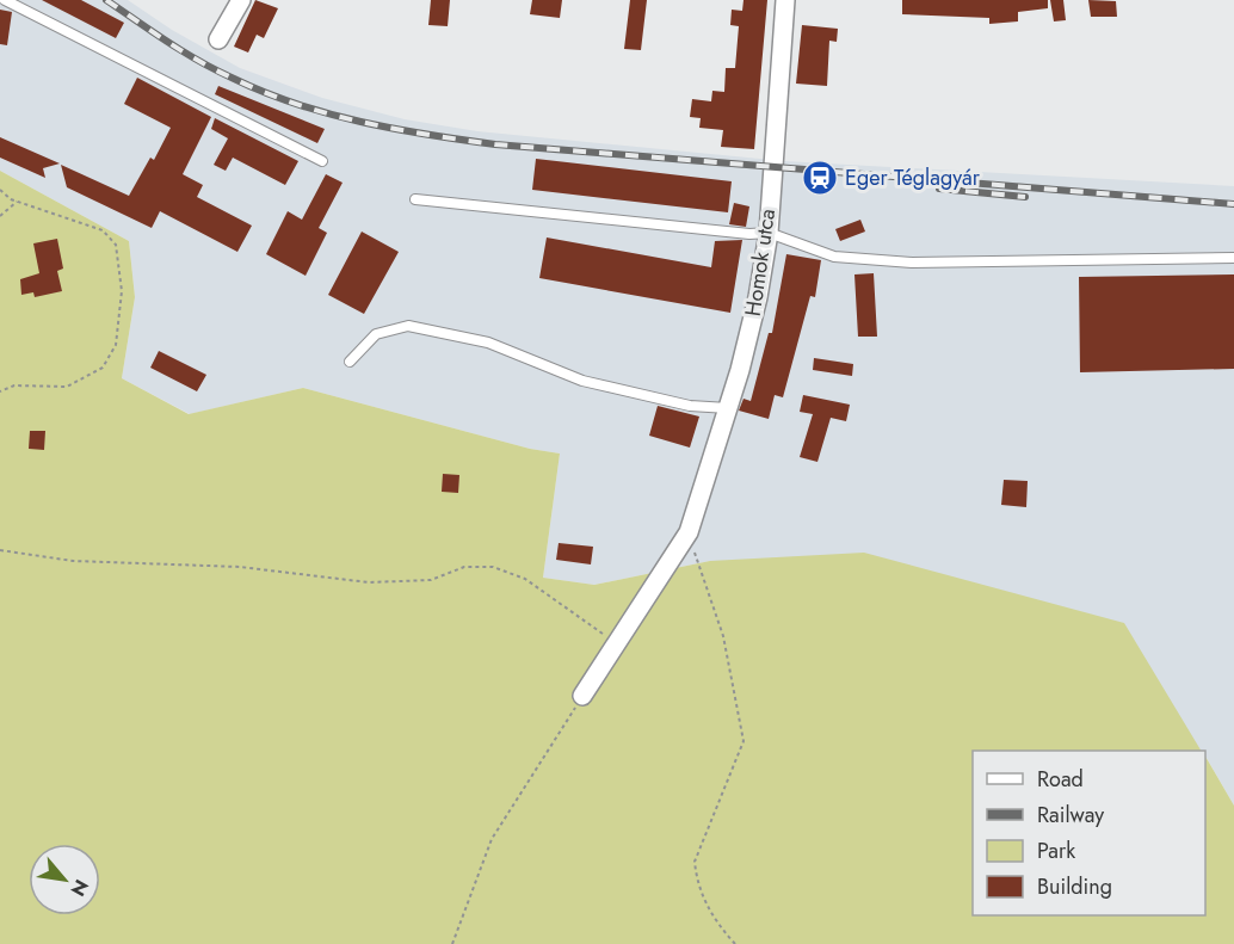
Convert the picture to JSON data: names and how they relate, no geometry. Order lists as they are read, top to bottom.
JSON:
{
  "streets": {
    "street": ["Homok utca"]
  },
  "places": {
    "station": ["Eger Téglagyár"]
  },
  "legend": [
    "Road",
    "Railway",
    "Park",
    "Building"
  ],
  "north": "bottom right"
}
